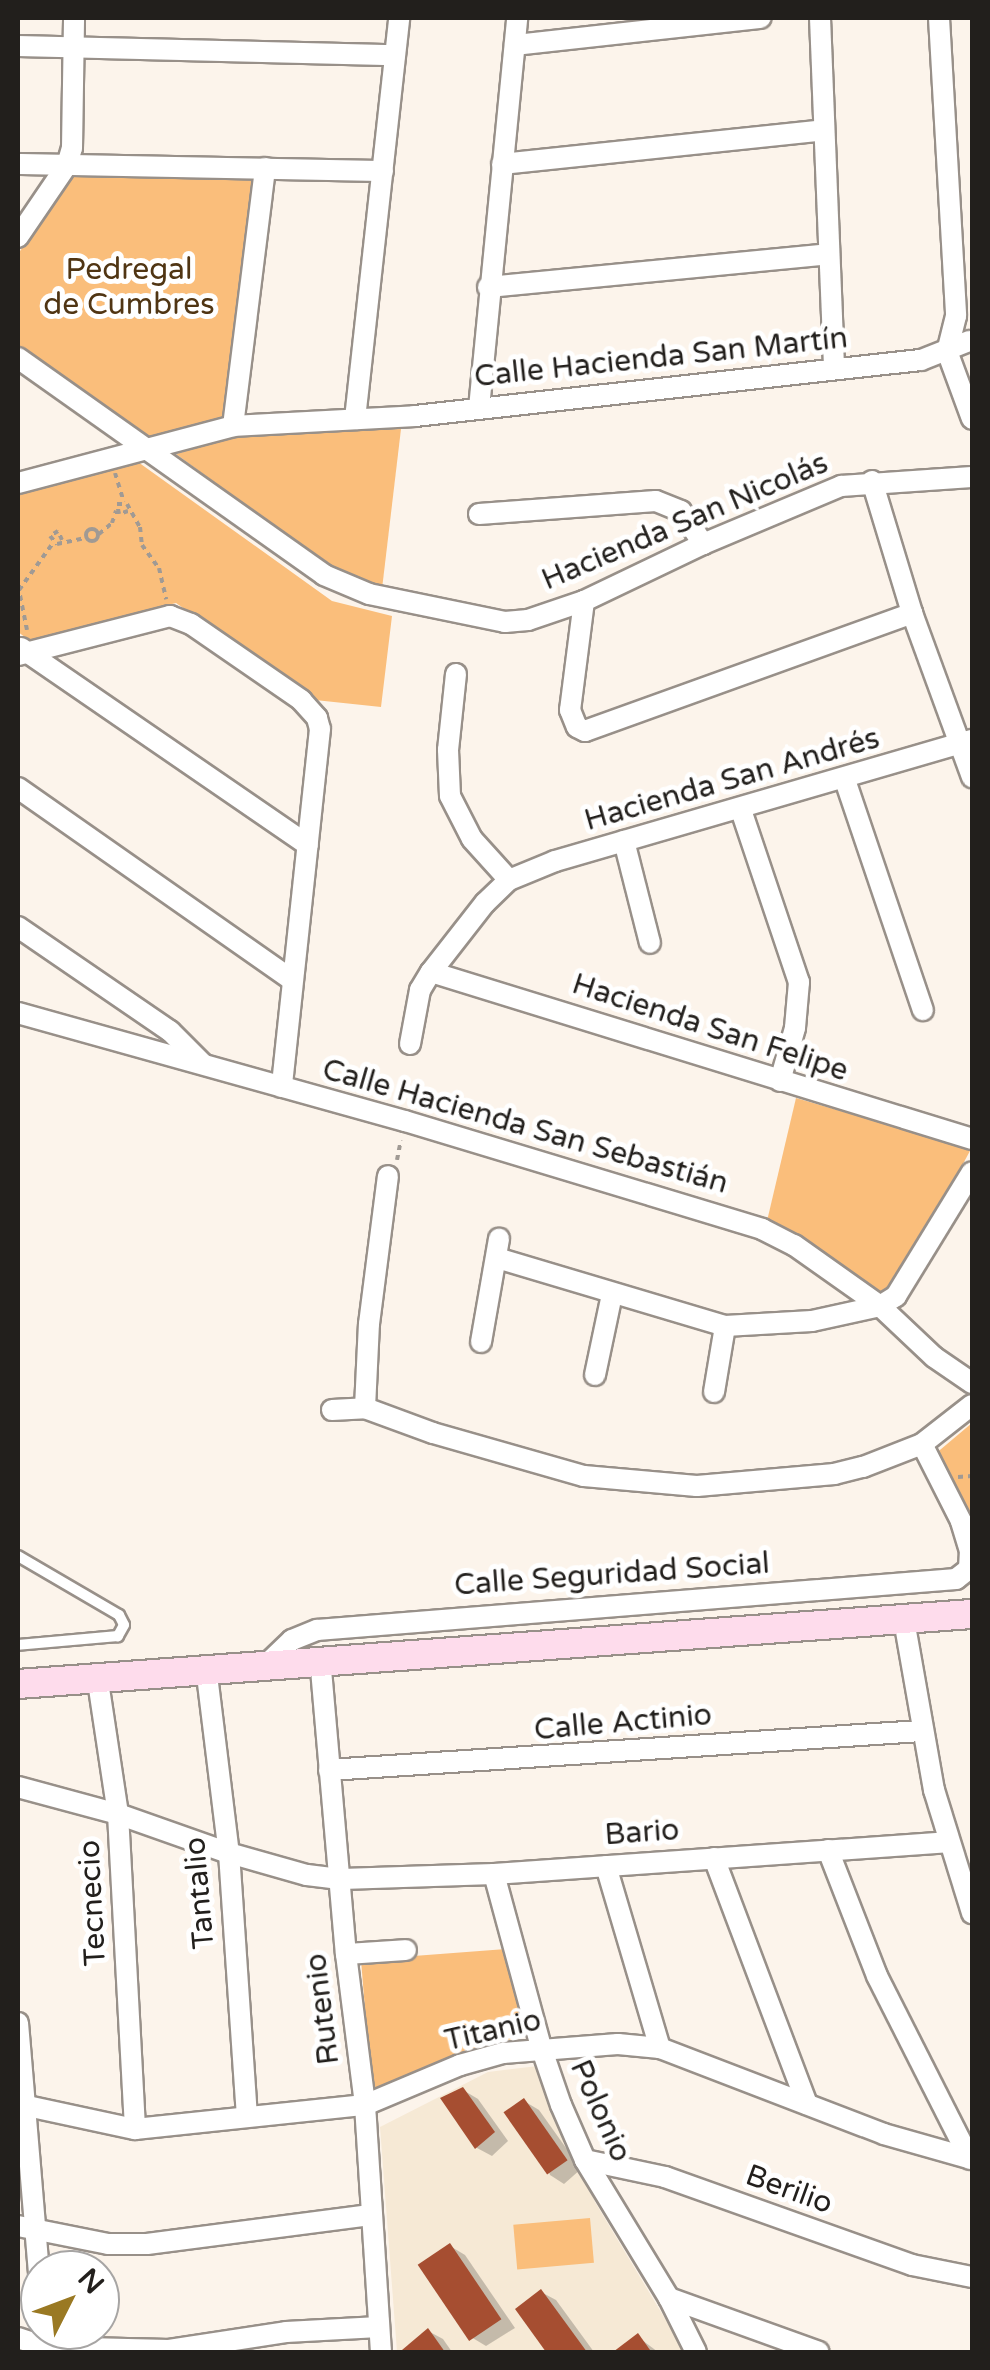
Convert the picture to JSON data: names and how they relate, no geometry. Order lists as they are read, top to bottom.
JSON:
{
  "streets": {
    "street": [
      "Calle Hacienda San Martín",
      "Hacienda San Nicolás",
      "Hacienda San Andrés",
      "Hacienda San Felipe",
      "Calle Hacienda San Sebastián",
      "Calle Seguridad Social",
      "Calle Actinio",
      "Bario",
      "Tantalio",
      "Tecnecio",
      "Rutenio",
      "Titanio",
      "Polonio",
      "Berilio"
    ]
  },
  "crossings": [
    ["Calle Hacienda San Martín", "Hacienda San Nicolás"],
    ["Calle Actinio", "Rutenio"],
    ["Bario", "Tantalio"],
    ["Bario", "Tecnecio"],
    ["Bario", "Rutenio"],
    ["Bario", "Polonio"],
    ["Tantalio", "Titanio"],
    ["Tecnecio", "Titanio"],
    ["Rutenio", "Titanio"],
    ["Titanio", "Polonio"],
    ["Polonio", "Berilio"]
  ],
  "parks": ["Pedregal de Cumbres"],
  "north": "top right"
}
